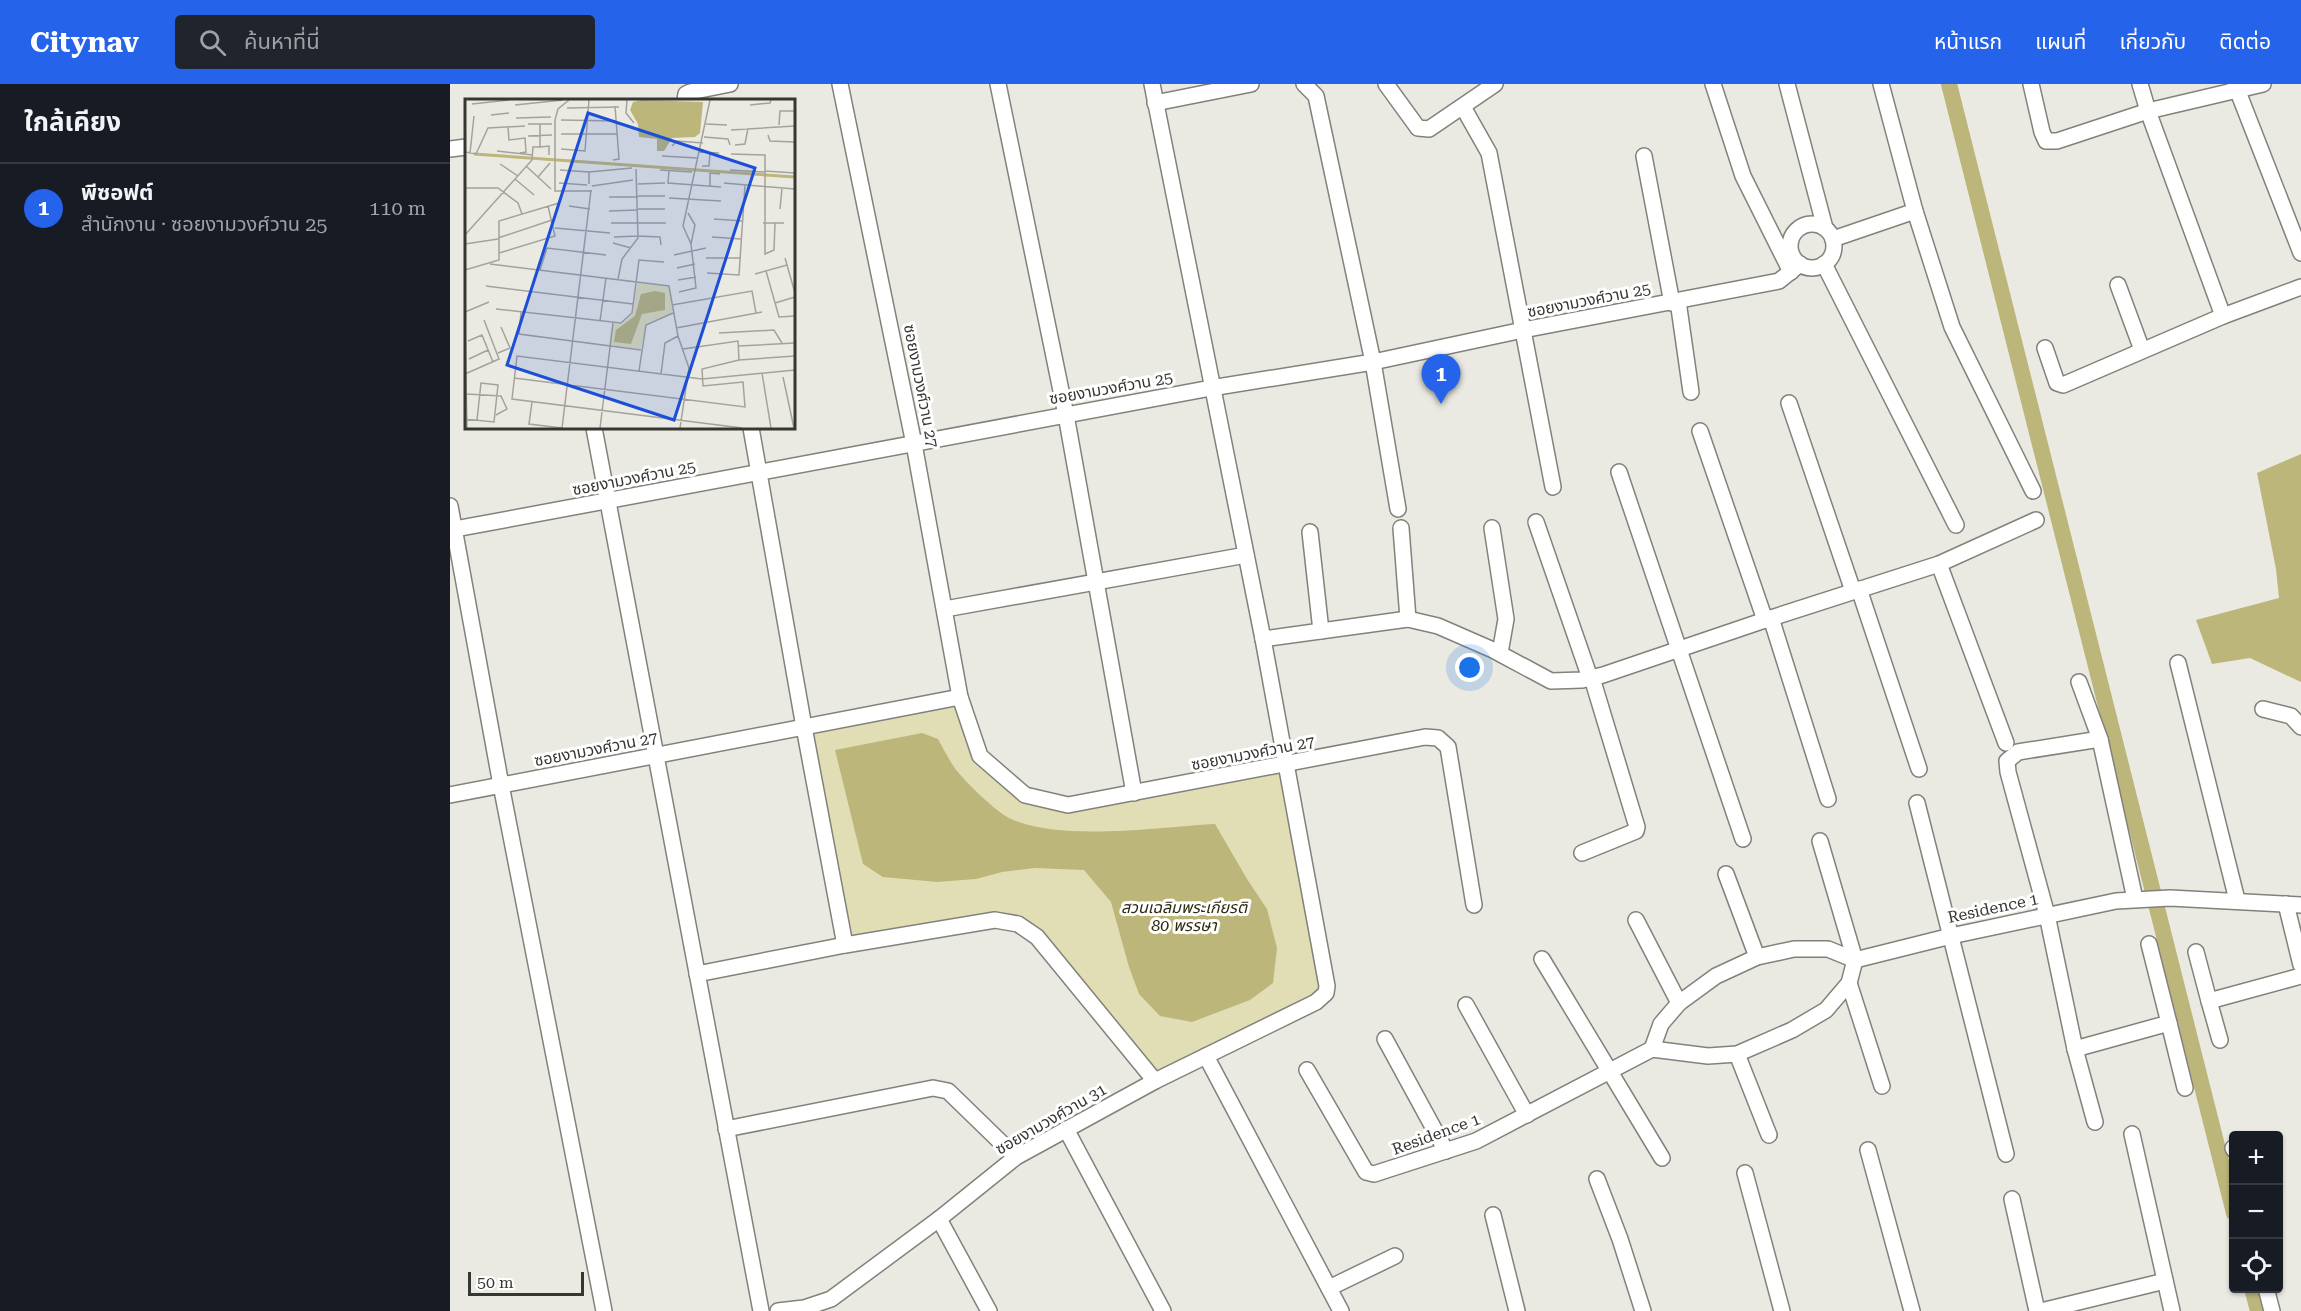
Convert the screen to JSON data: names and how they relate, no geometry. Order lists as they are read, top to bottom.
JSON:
{
  "streets": {
    "street": [
      "ซอยงามวงศ์วาน 25",
      "ซอยงามวงศ์วาน 27",
      "Residence 1",
      "ซอยงามวงศ์วาน 31"
    ]
  },
  "crossings": [
    ["ซอยงามวงศ์วาน 25", "ซอยงามวงศ์วาน 27"],
    ["ซอยงามวงศ์วาน 27", "ซอยงามวงศ์วาน 31"]
  ],
  "parks": ["สวนเฉลิมพระเกียรติ 80 พรรษา"],
  "scale_bar": "50 m",
  "page": {
    "header": "Citynav",
    "search": "ค้นหาที่นี่",
    "nav": [
      "หน้าแรก",
      "แผนที่",
      "เกี่ยวกับ",
      "ติดต่อ"
    ],
    "heading": "ใกล้เคียง",
    "list": [
      {
        "mark": "1",
        "name": "พีซอฟต์",
        "note": "สำนักงาน · ซอยงามวงศ์วาน 25",
        "value": "110 m"
      }
    ],
    "pins": "1",
    "map_buttons": ["+", "−"],
    "scale": "50 m"
  }
}
